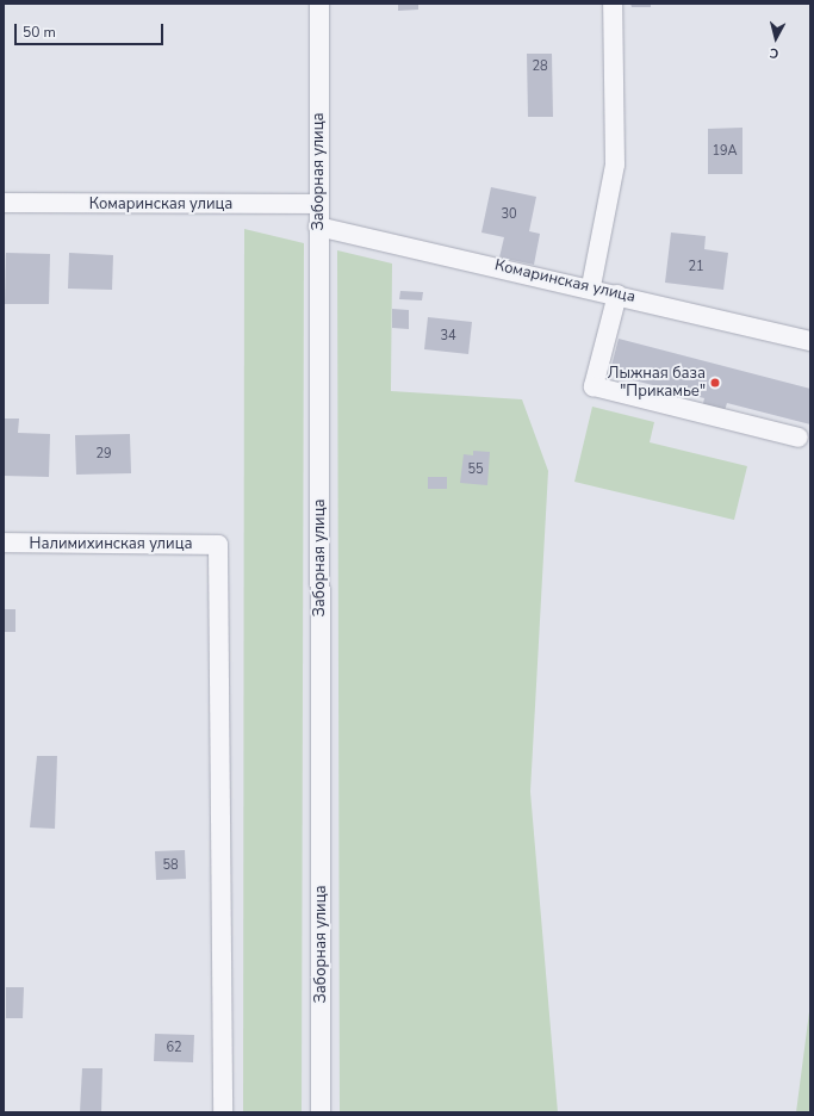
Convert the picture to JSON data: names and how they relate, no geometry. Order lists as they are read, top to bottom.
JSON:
{
  "streets": {
    "street": ["Заборная улица", "Комаринская улица", "Налимихинская улица"]
  },
  "crossings": [
    ["Заборная улица", "Комаринская улица"]
  ],
  "places": ["Лыжная база \"Прикамье\""],
  "house_numbers": [
    "28",
    "19А",
    "30",
    "21",
    "34",
    "29",
    "55",
    "58",
    "62"
  ],
  "scale_bar": "50 m",
  "north": "bottom"
}
